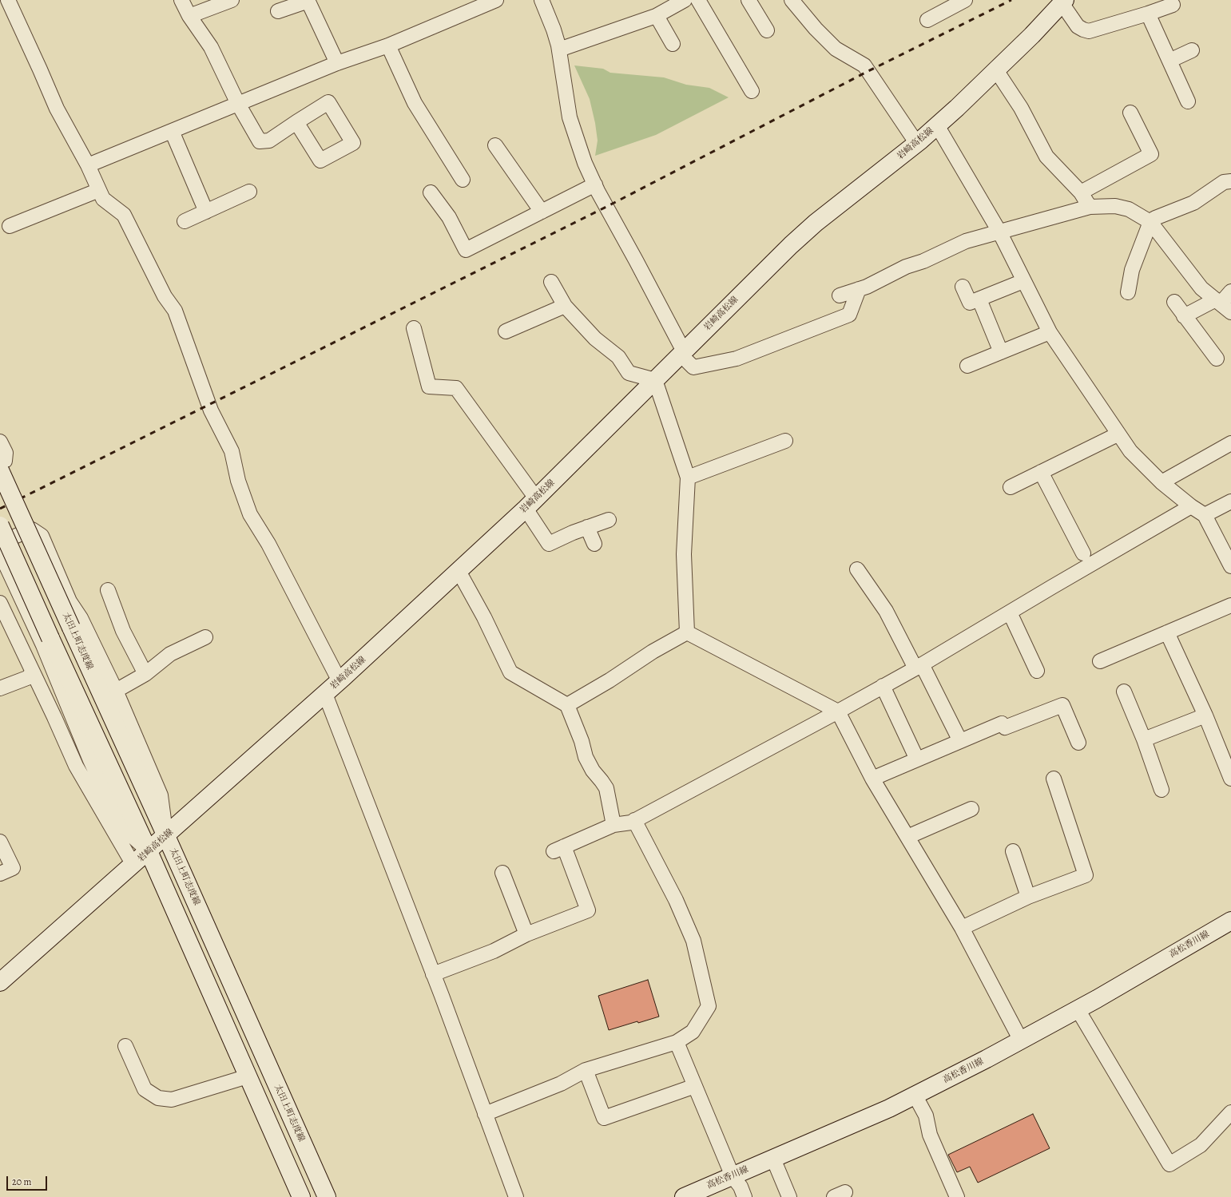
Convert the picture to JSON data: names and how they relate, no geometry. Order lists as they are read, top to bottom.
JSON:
{
  "streets": {
    "main road": ["岩崎高松線", "太田上町志度線", "高松香川線"]
  },
  "crossings": [
    ["岩崎高松線", "太田上町志度線"]
  ],
  "scale_bar": "20 m"
}
